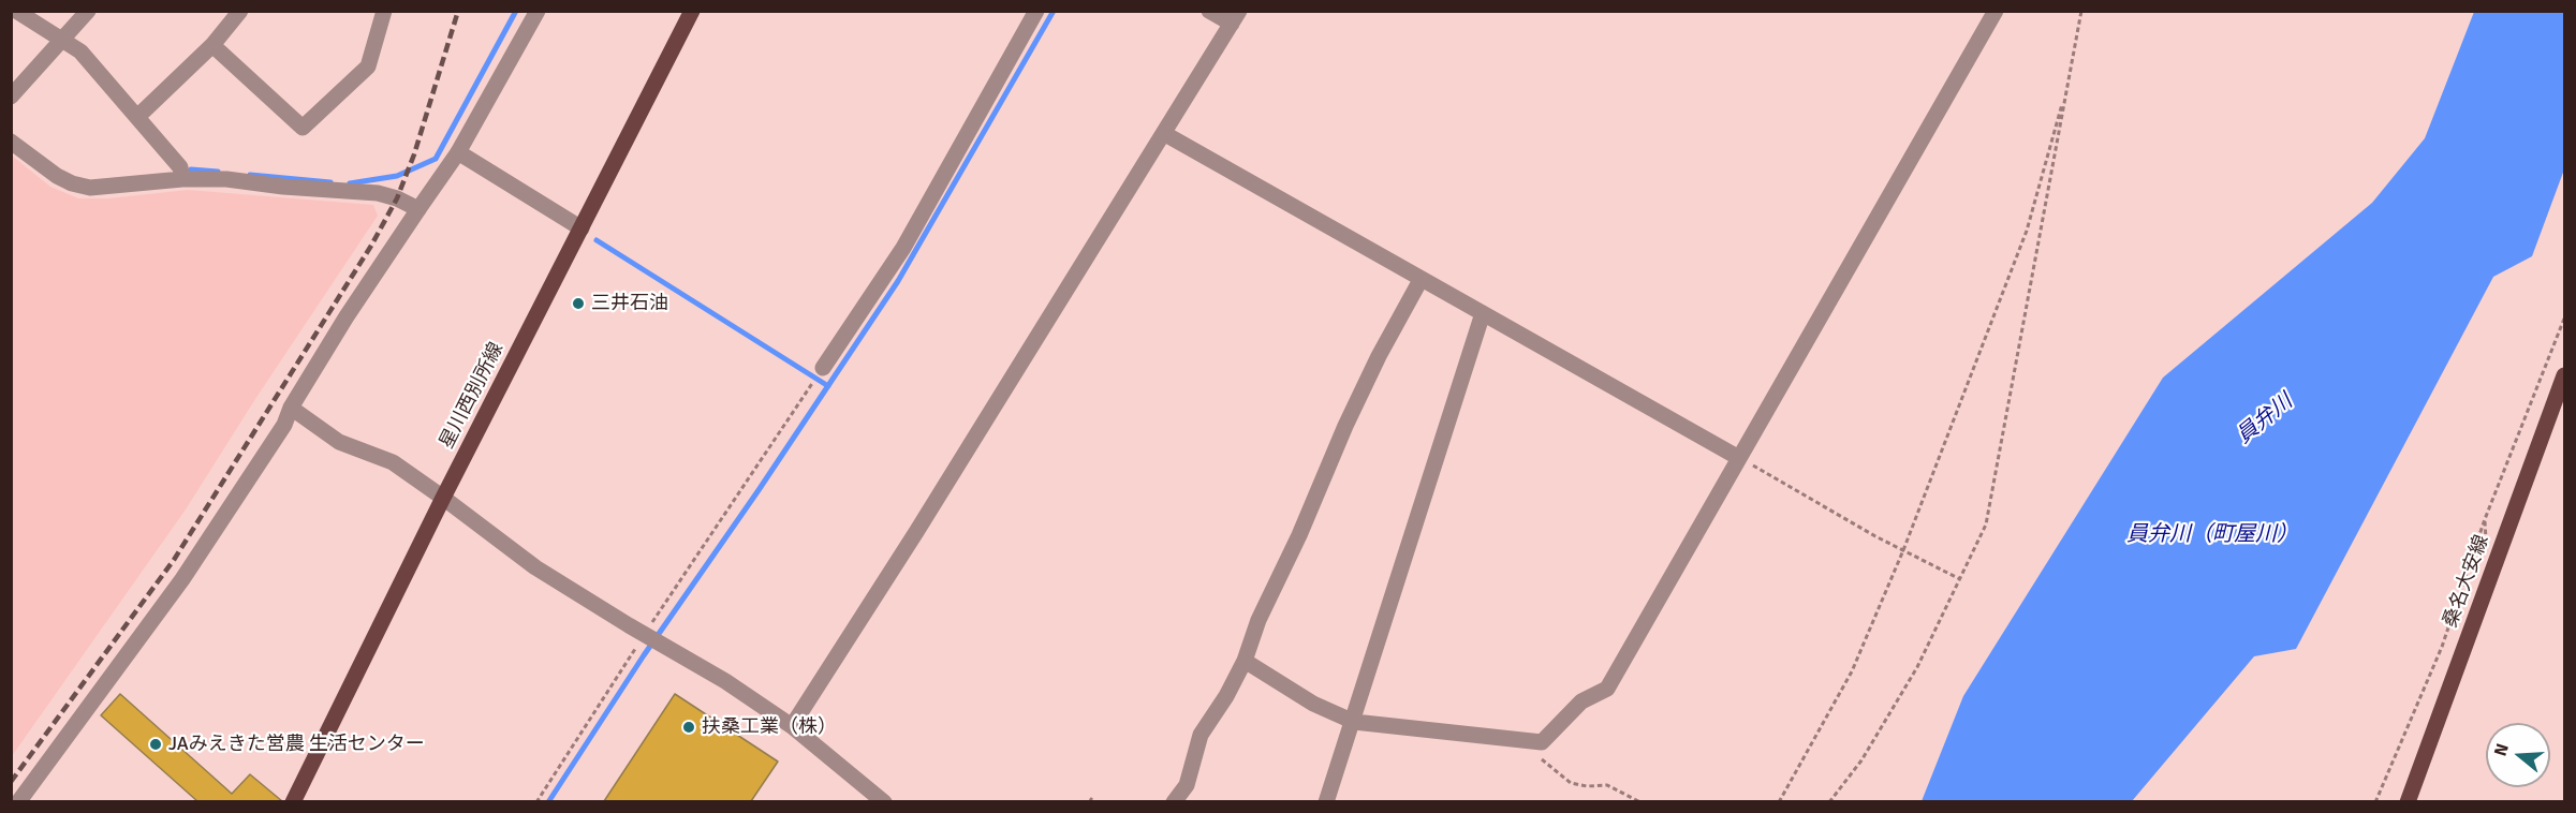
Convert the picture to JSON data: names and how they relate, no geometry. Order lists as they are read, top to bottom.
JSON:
{
  "streets": {
    "main road": ["星川西別所線", "桑名大安線"]
  },
  "water": ["員弁川", "員弁川（町屋川）"],
  "places": ["三井石油", "扶桑工業（株）", "JAみえきた営農 生活センター"],
  "north": "left"
}
